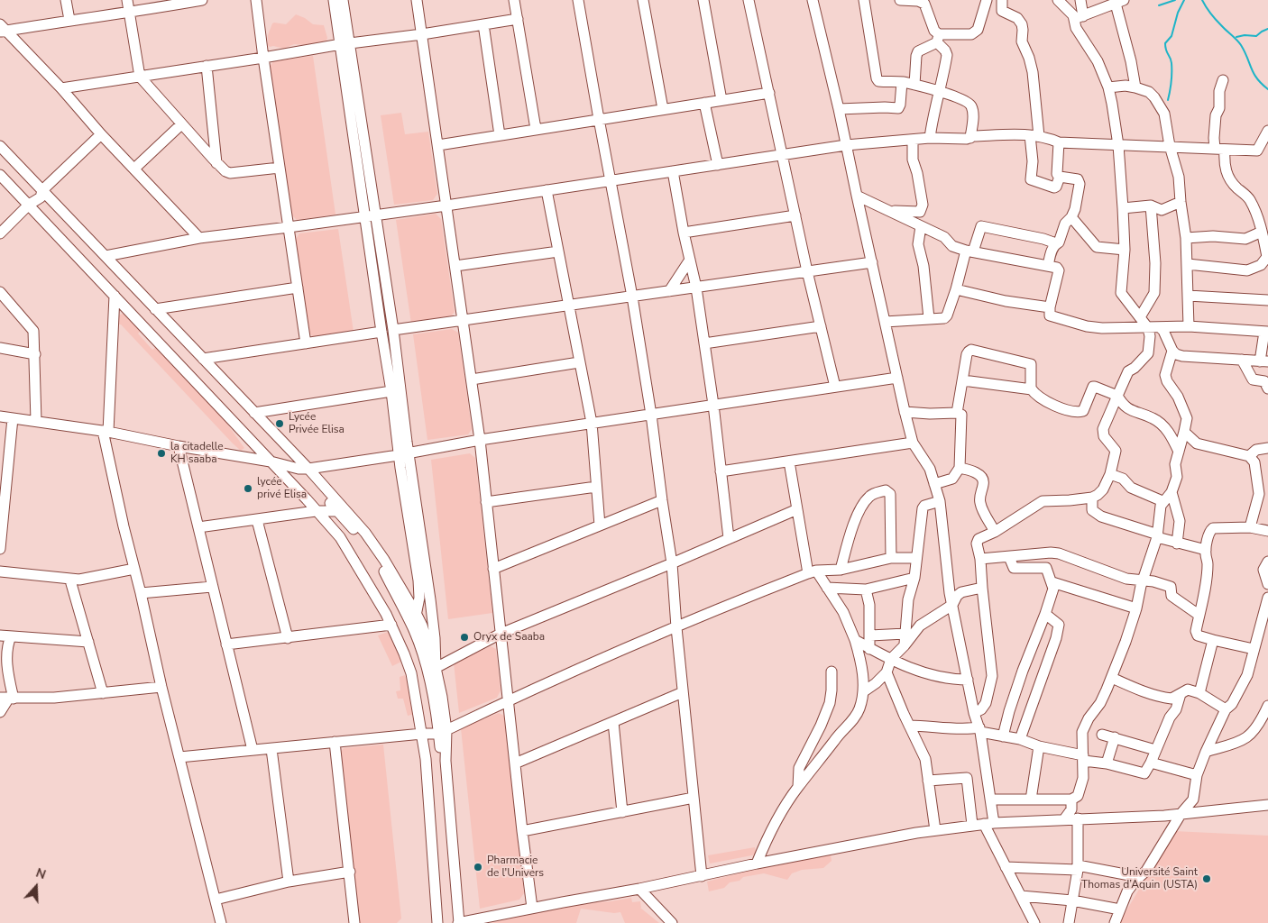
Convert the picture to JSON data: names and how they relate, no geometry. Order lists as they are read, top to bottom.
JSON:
{
  "places": [
    "Lycée Privée Elisa",
    "la citadelle KH saaba",
    "lycée privé Elisa",
    "Oryx de Saaba",
    "Pharmacie de l'Univers",
    "Université Saint Thomas d’Aquin (USTA)"
  ],
  "north": "top"
}
